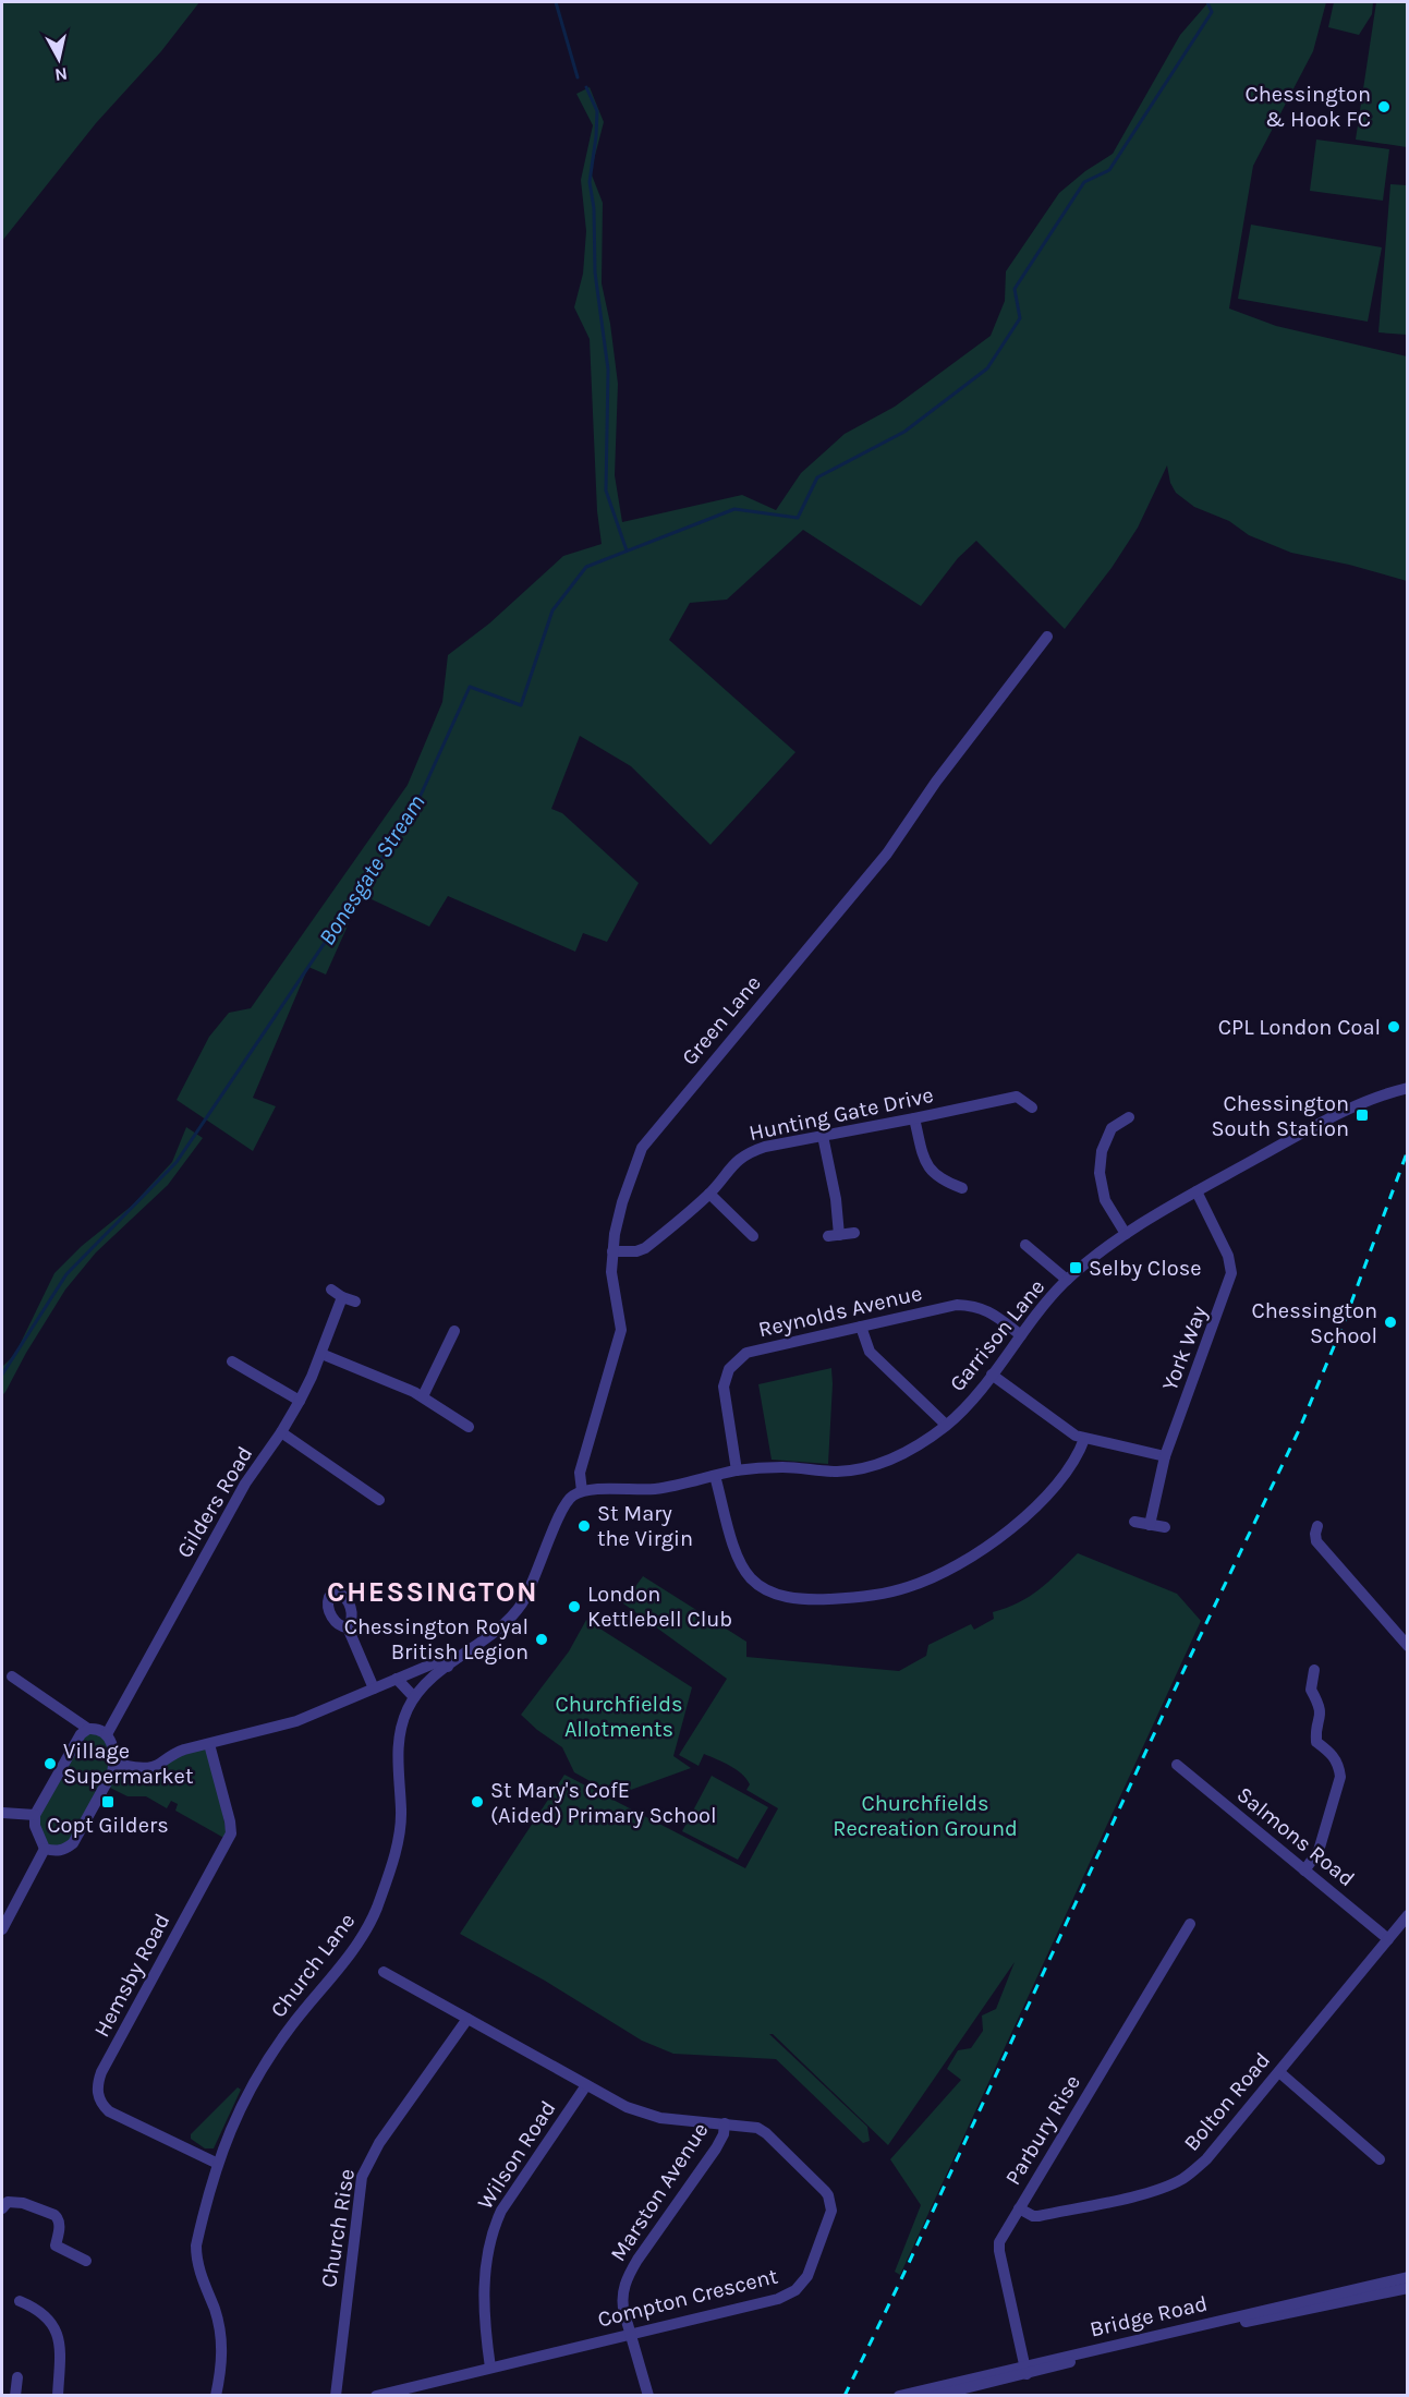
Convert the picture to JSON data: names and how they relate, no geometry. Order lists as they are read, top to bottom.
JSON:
{
  "streets": {
    "street": [
      "Green Lane",
      "Hunting Gate Drive",
      "Reynolds Avenue",
      "Garrison Lane",
      "York Way",
      "Gilders Road",
      "Salmons Road",
      "Church Lane",
      "Hemsby Road",
      "Bolton Road",
      "Parbury Rise",
      "Wilson Road",
      "Marston Avenue",
      "Church Rise",
      "Compton Crescent",
      "Bridge Road"
    ]
  },
  "crossings": [
    ["Green Lane", "Hunting Gate Drive"],
    ["Green Lane", "Garrison Lane"],
    ["Green Lane", "Church Lane"],
    ["Reynolds Avenue", "Garrison Lane"],
    ["Garrison Lane", "York Way"],
    ["Garrison Lane", "Church Lane"],
    ["Salmons Road", "Bolton Road"],
    ["Church Lane", "Hemsby Road"],
    ["Bolton Road", "Parbury Rise"],
    ["Parbury Rise", "Bridge Road"],
    ["Wilson Road", "Compton Crescent"],
    ["Marston Avenue", "Compton Crescent"],
    ["Church Rise", "Compton Crescent"]
  ],
  "districts": ["CHESSINGTON"],
  "water": ["Bonesgate Stream"],
  "parks": ["Churchfields Allotments", "Churchfields Recreation Ground"],
  "places": {
    "other": [
      "Chessington & Hook FC",
      "CPL London Coal",
      "Chessington School",
      "St Mary the Virgin",
      "London Kettlebell Club",
      "Chessington Royal British Legion",
      "Village Supermarket",
      "St Mary's CofE (Aided) Primary School"
    ],
    "transit": ["Chessington South Station", "Selby Close", "Copt Gilders"]
  },
  "north": "bottom"
}
